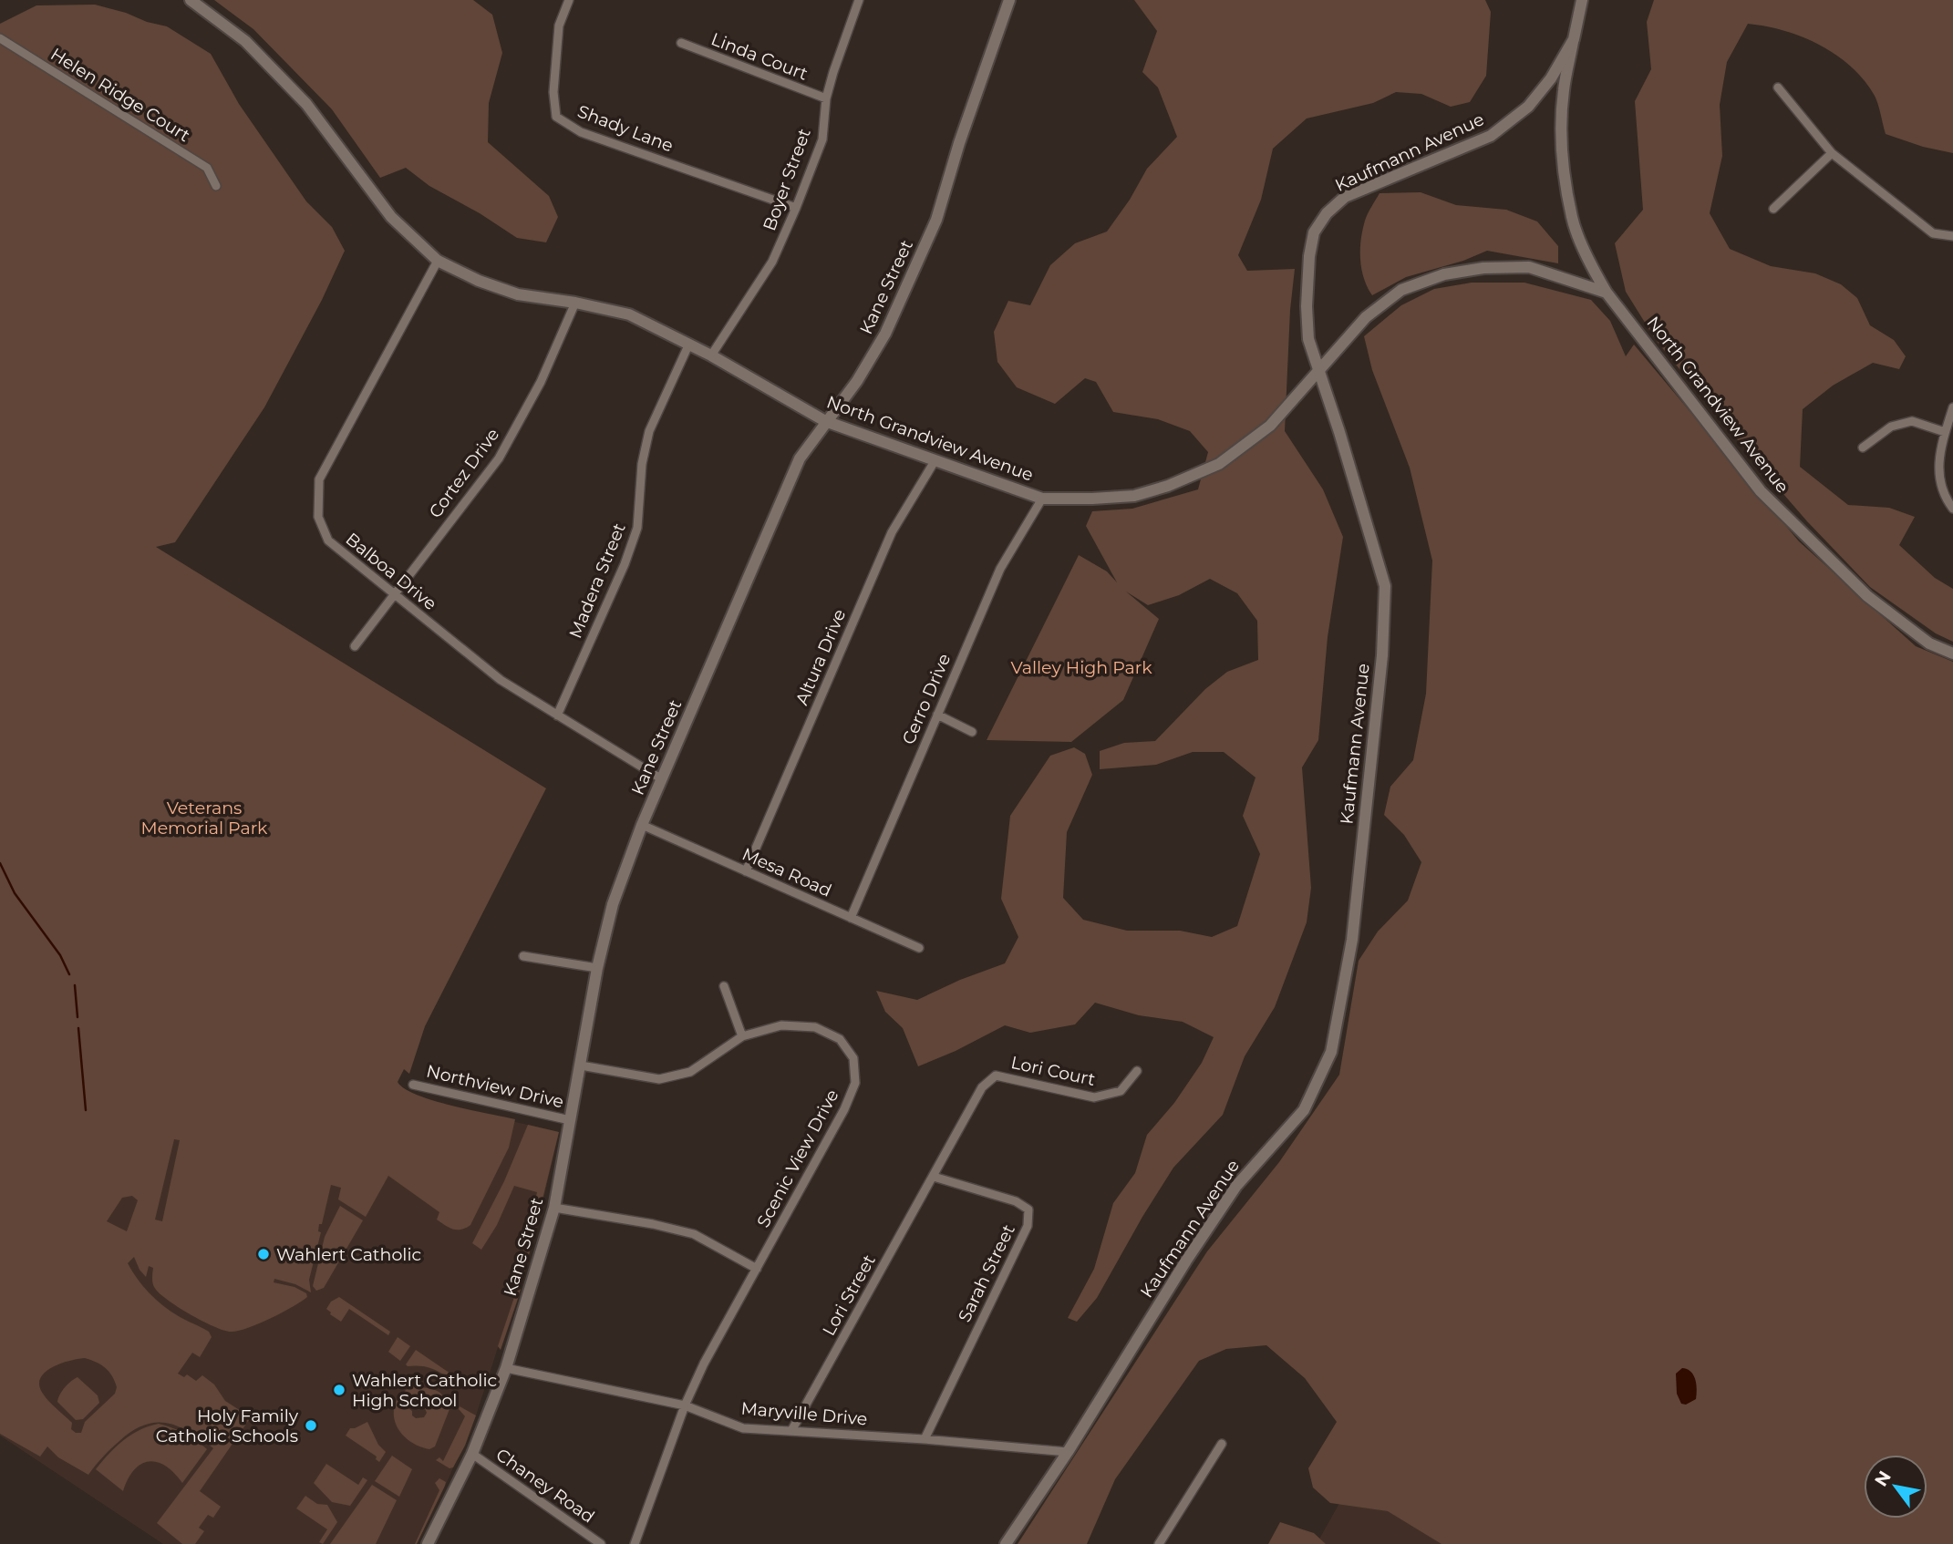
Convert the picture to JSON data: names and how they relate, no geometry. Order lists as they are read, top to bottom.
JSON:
{
  "streets": {
    "street": [
      "Linda Court",
      "Helen Ridge Court",
      "Shady Lane",
      "Kaufmann Avenue",
      "Boyer Street",
      "Kane Street",
      "North Grandview Avenue",
      "Cortez Drive",
      "Balboa Drive",
      "Madera Street",
      "Altura Drive",
      "Cerro Drive",
      "Mesa Road",
      "Lori Court",
      "Northview Drive",
      "Scenic View Drive",
      "Sarah Street",
      "Lori Street",
      "Maryville Drive",
      "Chaney Road"
    ]
  },
  "crossings": [
    ["Linda Court", "Boyer Street"],
    ["Shady Lane", "Boyer Street"],
    ["Kaufmann Avenue", "North Grandview Avenue"],
    ["Kaufmann Avenue", "Maryville Drive"],
    ["Boyer Street", "North Grandview Avenue"],
    ["Kane Street", "North Grandview Avenue"],
    ["Kane Street", "Balboa Drive"],
    ["Kane Street", "Mesa Road"],
    ["Kane Street", "Northview Drive"],
    ["Kane Street", "Scenic View Drive"],
    ["Kane Street", "Maryville Drive"],
    ["Kane Street", "Chaney Road"],
    ["North Grandview Avenue", "Cortez Drive"],
    ["North Grandview Avenue", "Balboa Drive"],
    ["North Grandview Avenue", "Madera Street"],
    ["North Grandview Avenue", "Altura Drive"],
    ["North Grandview Avenue", "Cerro Drive"],
    ["Cortez Drive", "Balboa Drive"],
    ["Balboa Drive", "Madera Street"],
    ["Altura Drive", "Mesa Road"],
    ["Cerro Drive", "Mesa Road"],
    ["Lori Court", "Sarah Street"],
    ["Lori Court", "Lori Street"],
    ["Scenic View Drive", "Maryville Drive"],
    ["Sarah Street", "Lori Street"],
    ["Sarah Street", "Maryville Drive"],
    ["Lori Street", "Maryville Drive"]
  ],
  "parks": ["Valley High Park", "Veterans Memorial Park"],
  "places": ["Wahlert Catholic", "Wahlert Catholic High School", "Holy Family Catholic Schools"],
  "north": "top left"
}
